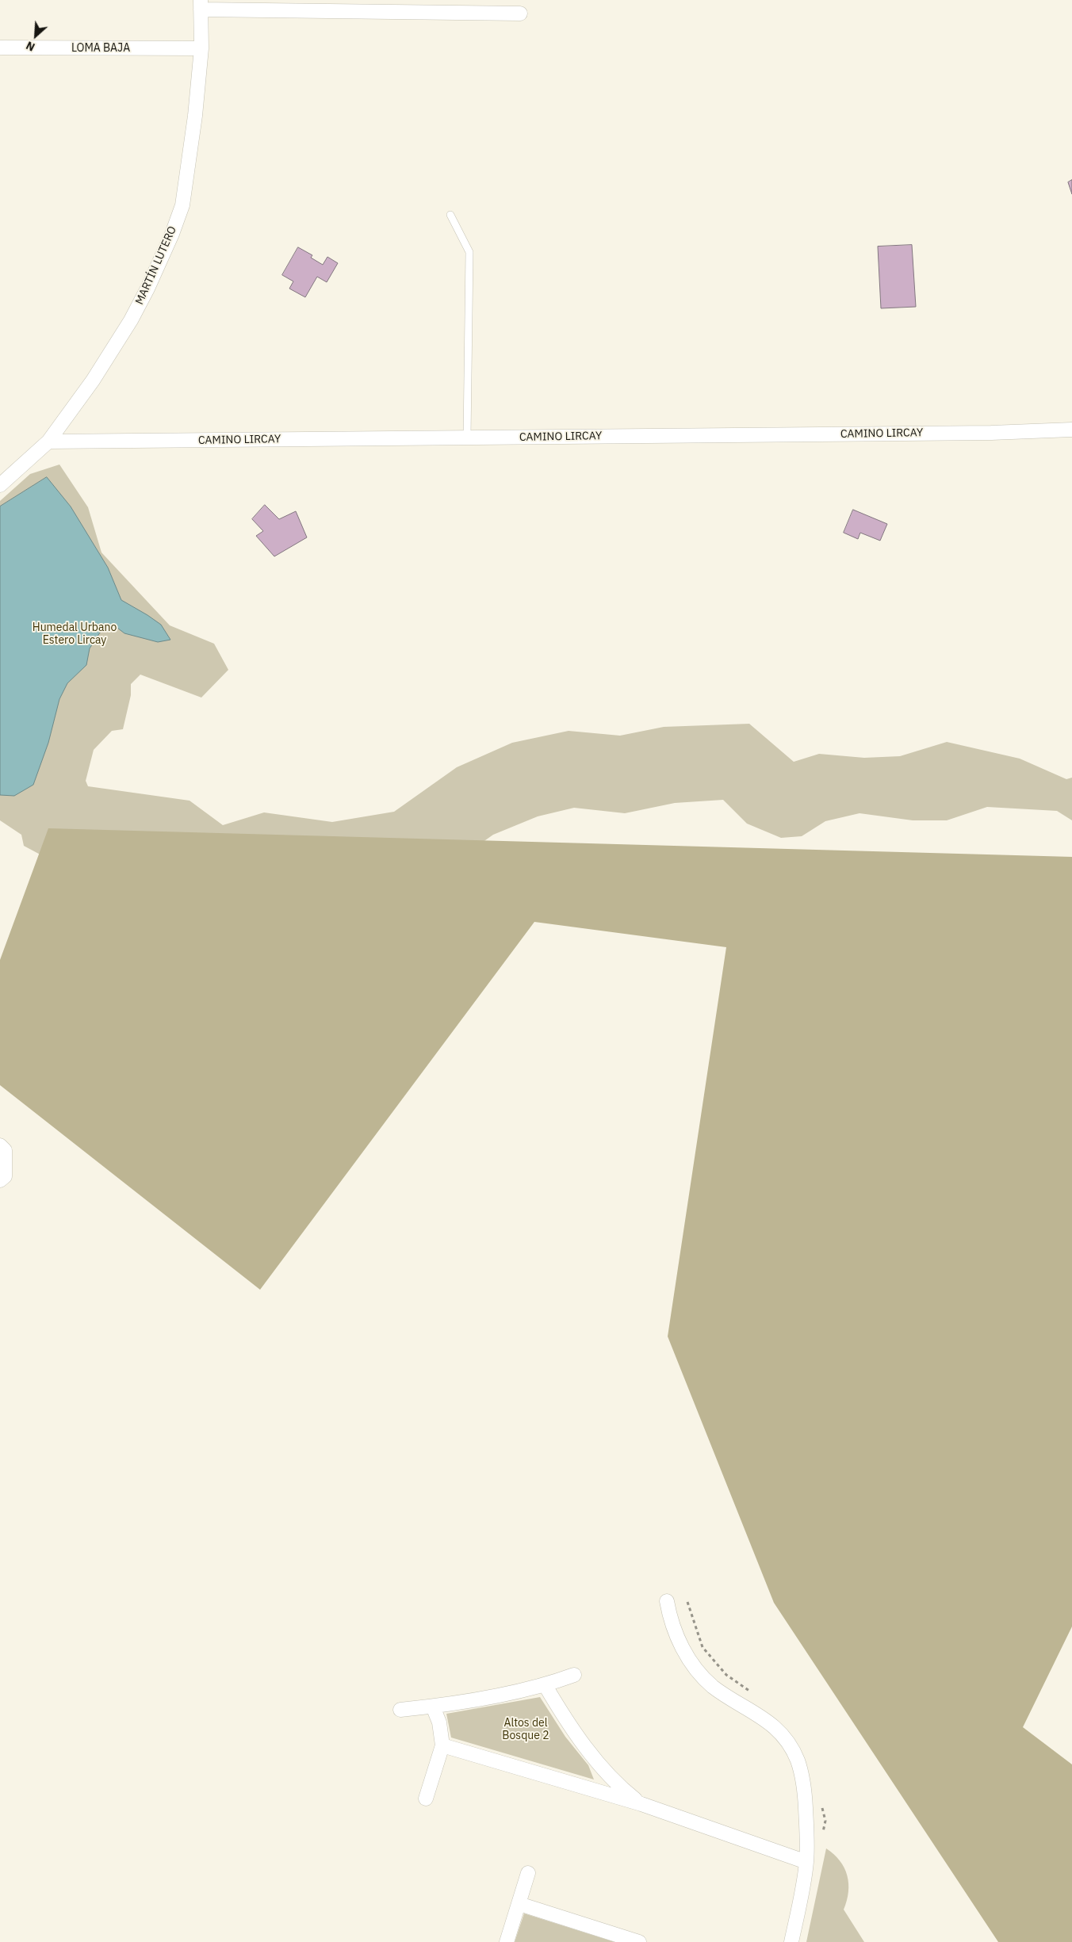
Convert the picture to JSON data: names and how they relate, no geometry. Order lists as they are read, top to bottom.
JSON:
{
  "streets": {
    "street": ["LOMA BAJA", "MARTÍN LUTERO", "CAMINO LIRCAY"]
  },
  "crossings": [
    ["LOMA BAJA", "MARTÍN LUTERO"],
    ["MARTÍN LUTERO", "CAMINO LIRCAY"]
  ],
  "parks": ["Humedal Urbano Estero Lircay", "Altos del Bosque 2"],
  "north": "bottom left"
}
